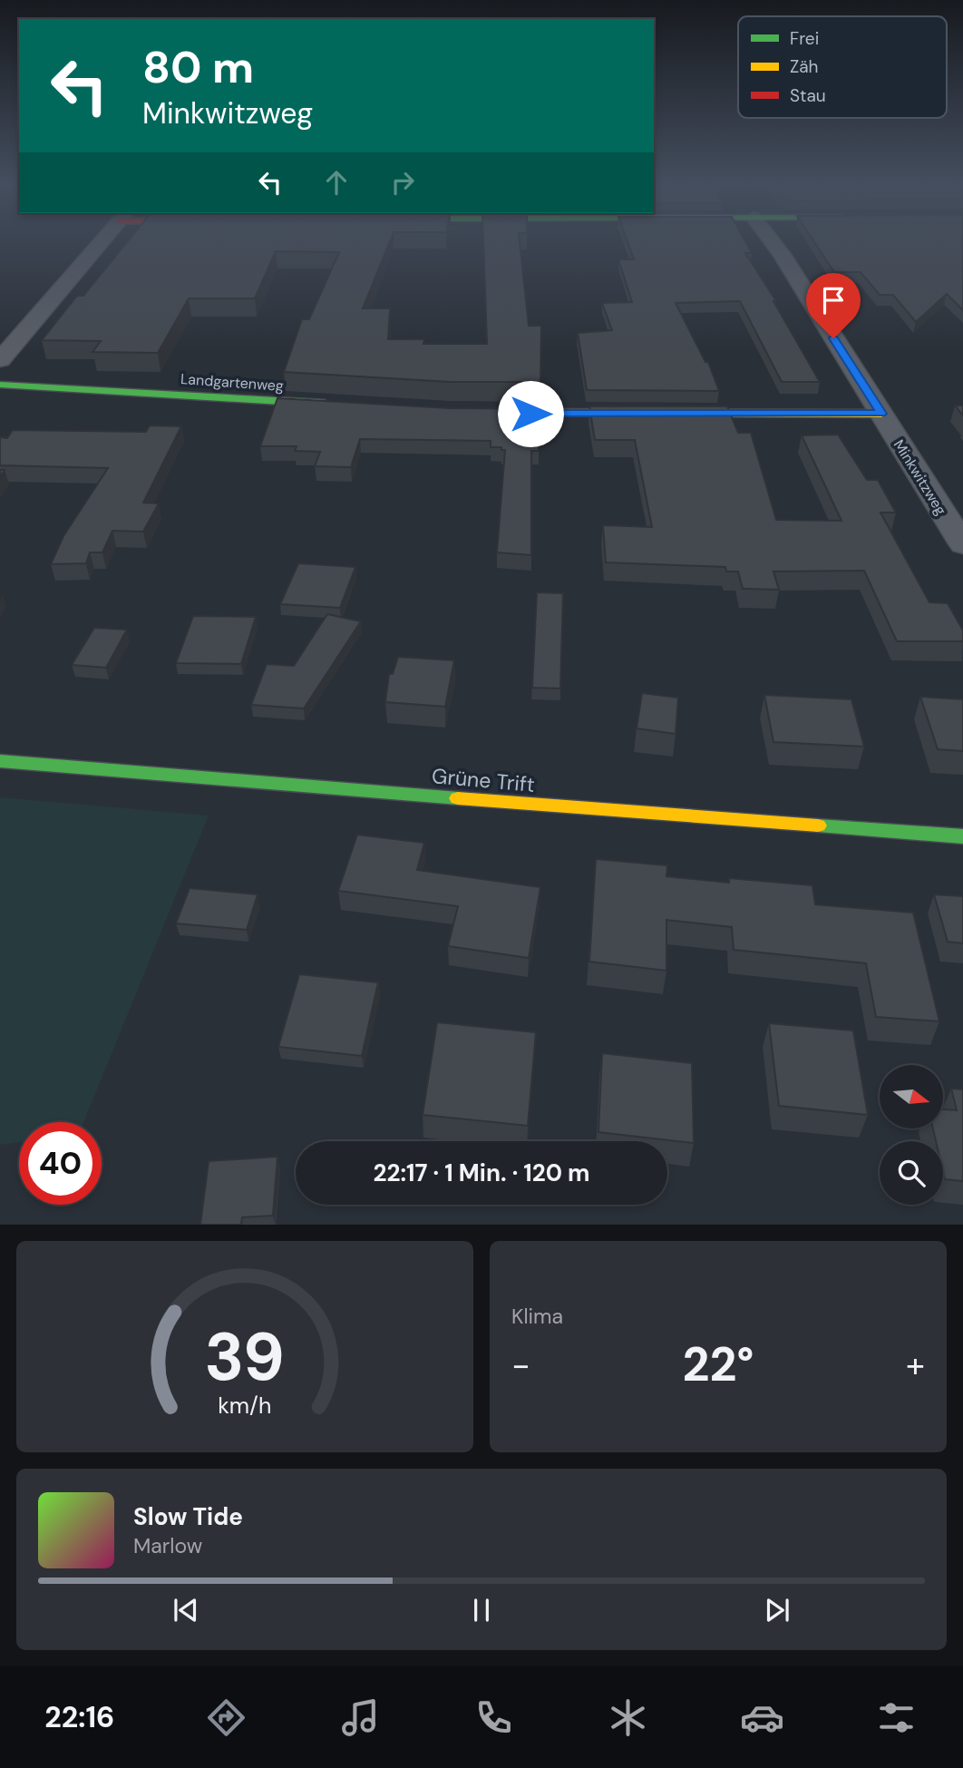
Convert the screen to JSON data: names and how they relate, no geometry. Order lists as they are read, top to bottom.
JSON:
{
  "streets": {
    "street": ["Landgartenweg", "Minkwitzweg", "Grüne Trift"]
  },
  "legend": ["Frei", "Zäh", "Stau"],
  "north": "right",
  "page": {
    "turn": ["80 m", "Minkwitzweg"],
    "limit": "40",
    "trip": "22:17 · 1 Min. · 120 m",
    "tile": "Klima",
    "heat": ["−", "22°", "+"],
    "song": ["Slow Tide", "Marlow"],
    "tabs": "22:16",
    "gauge": ["39", "km/h"]
  }
}
